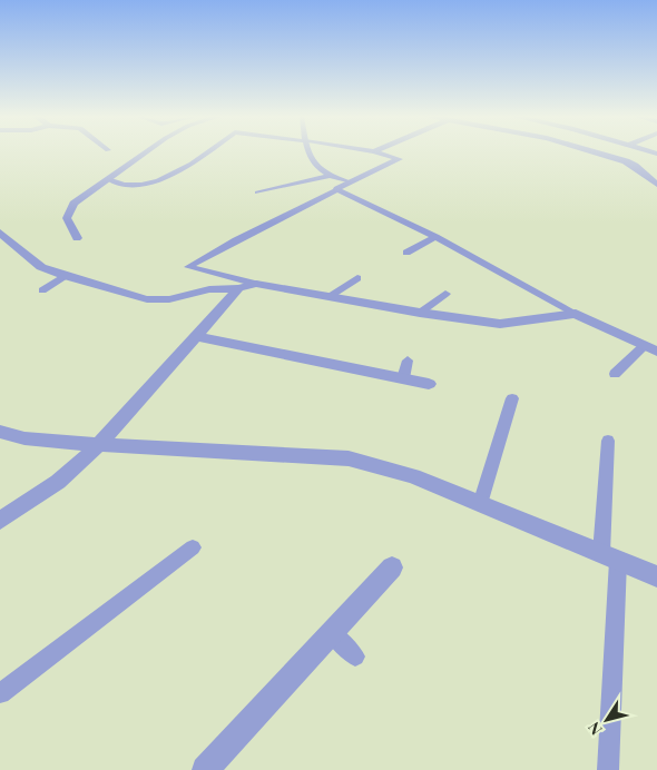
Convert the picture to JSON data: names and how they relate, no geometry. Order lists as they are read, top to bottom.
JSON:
{
  "north": "bottom left"
}
